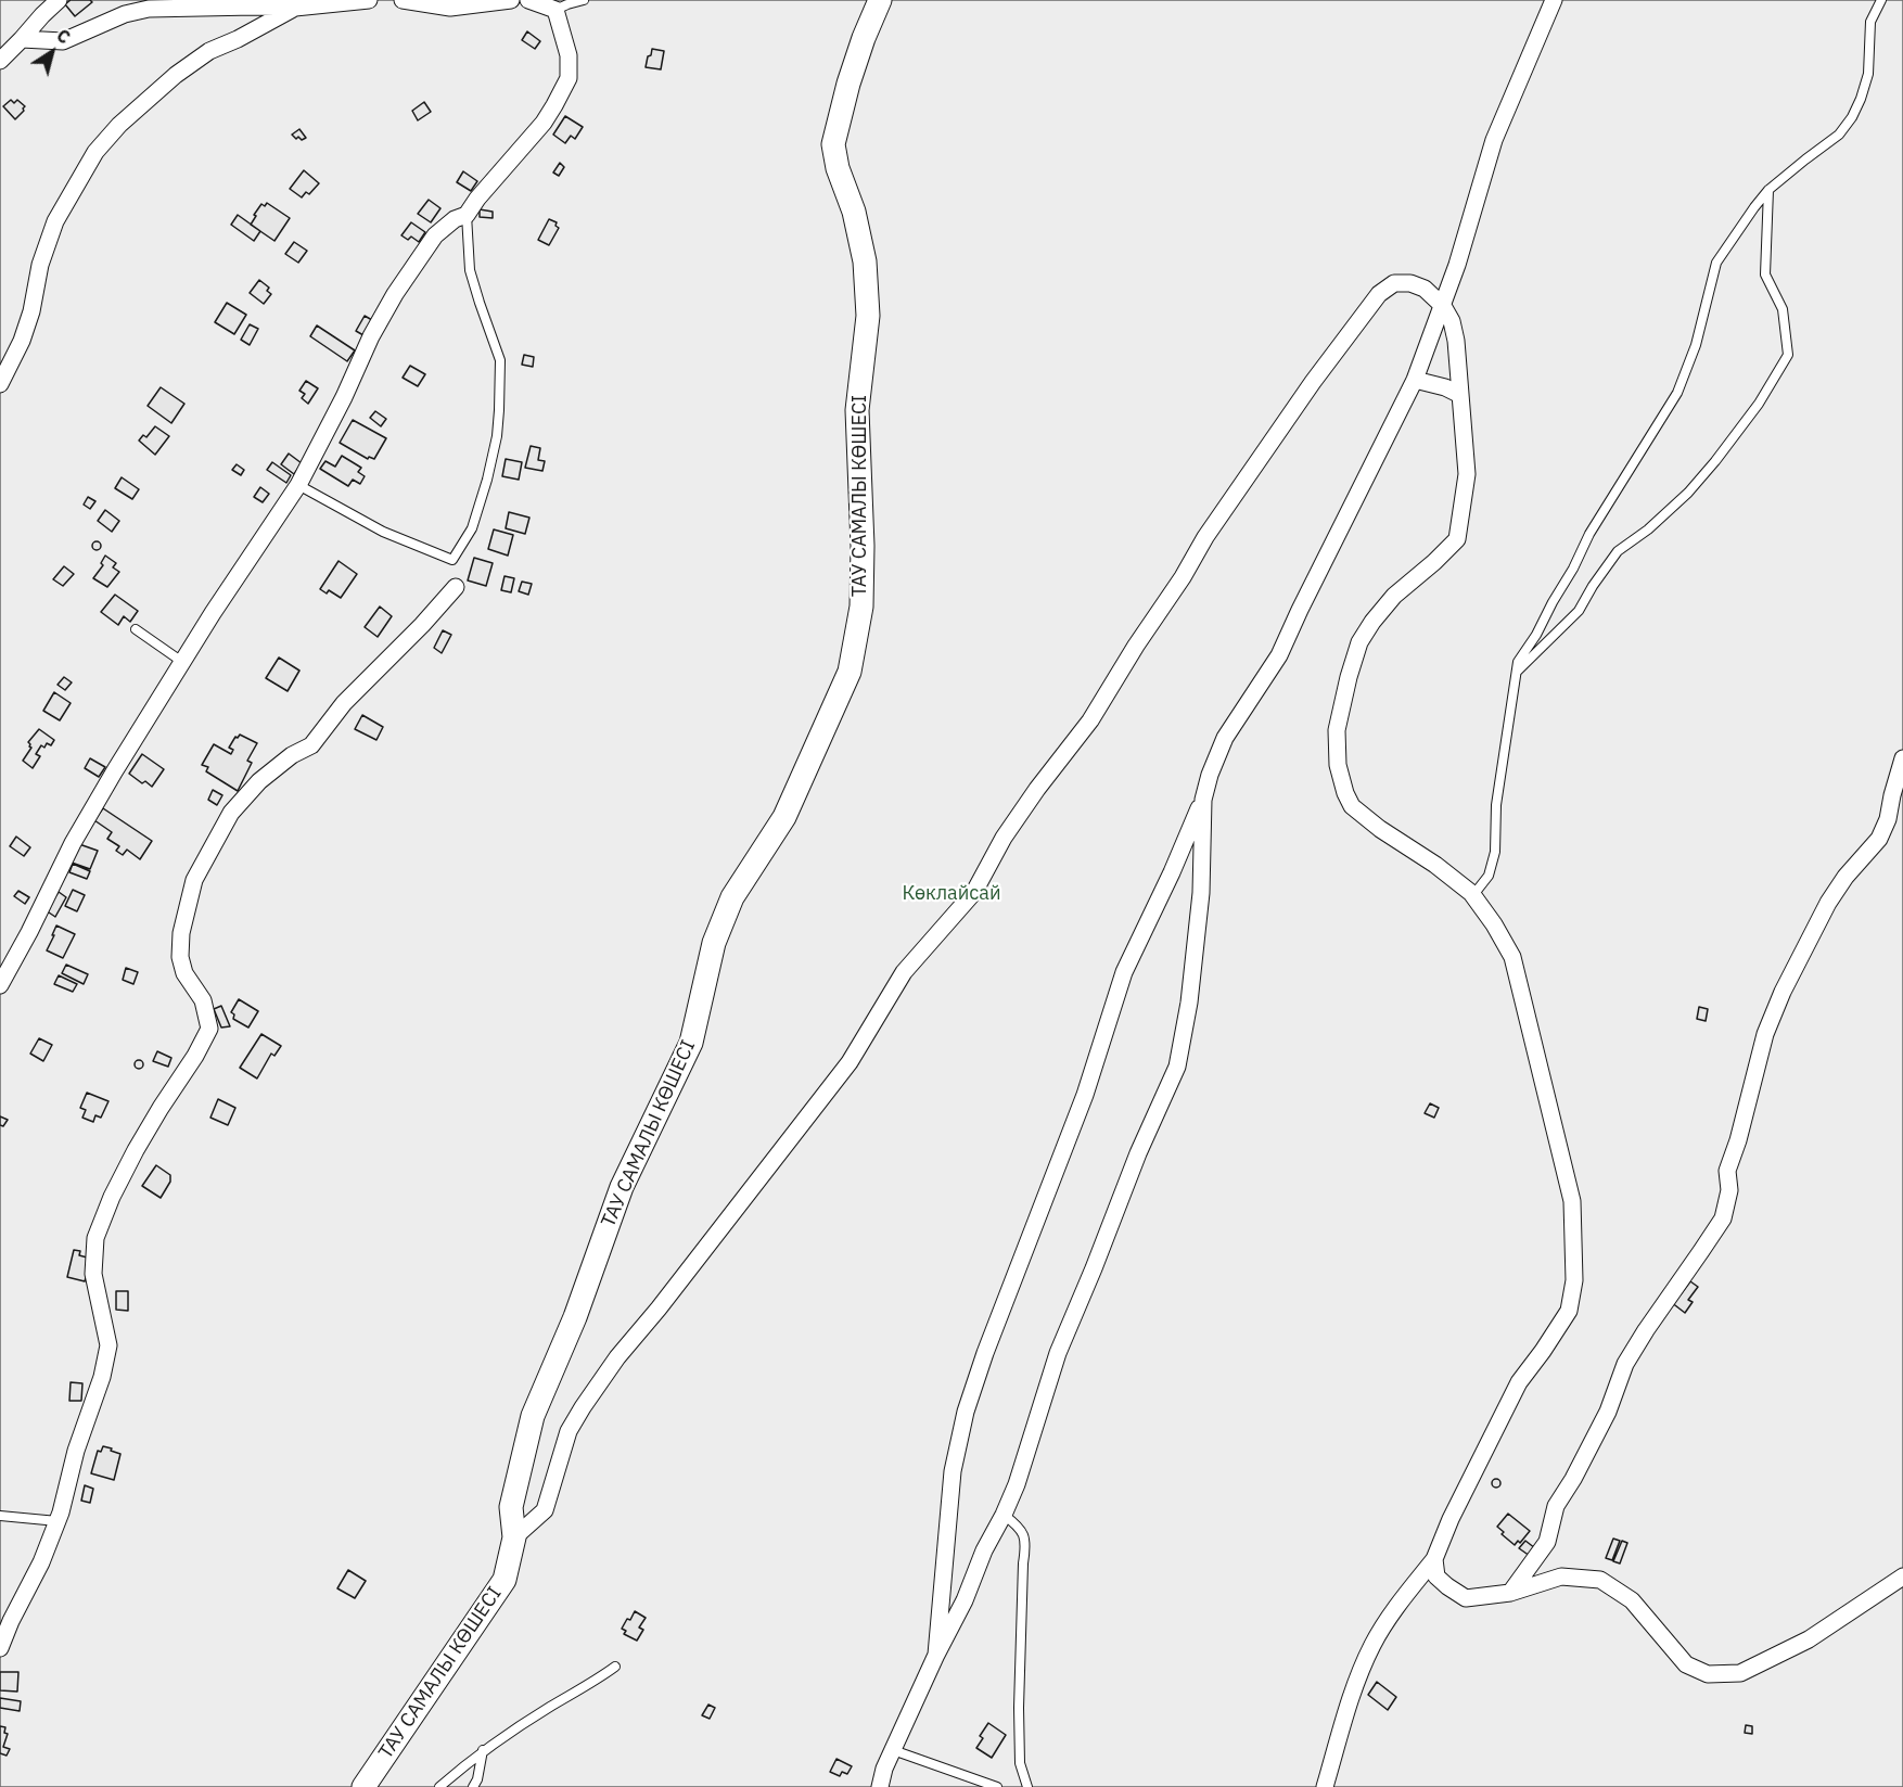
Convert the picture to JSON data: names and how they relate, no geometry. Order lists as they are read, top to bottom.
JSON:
{
  "streets": {
    "street": ["ТАУ САМАЛЫ КӨШЕСІ"]
  },
  "parks": ["Көклайсай"],
  "north": "top right"
}
